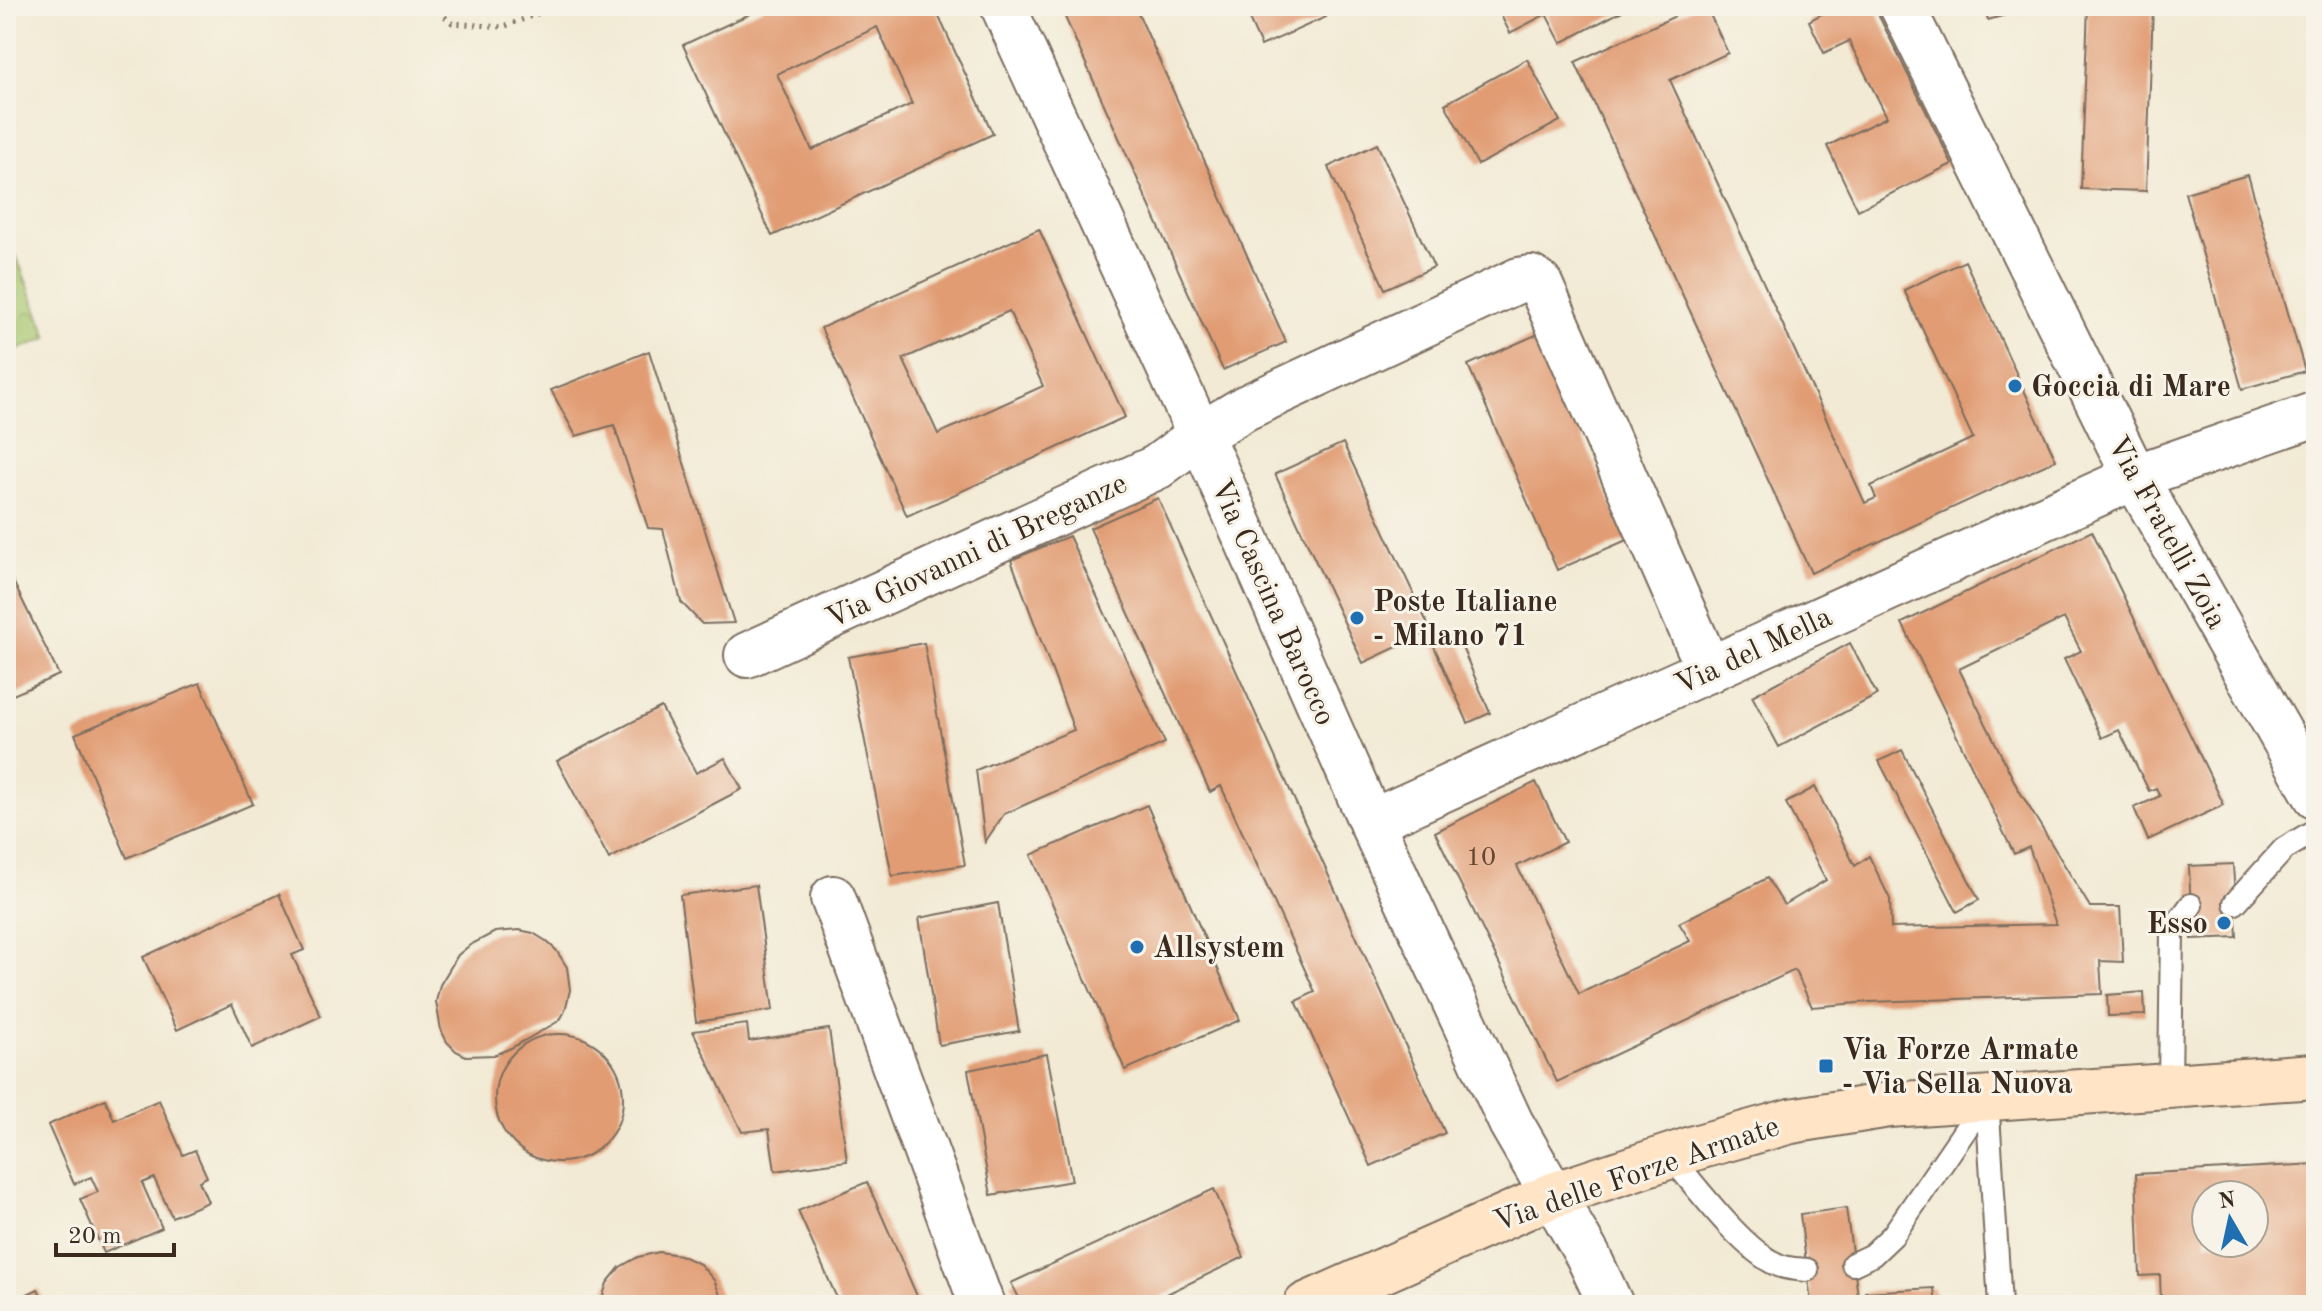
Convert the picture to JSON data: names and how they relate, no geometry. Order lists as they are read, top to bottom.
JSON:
{
  "streets": {
    "street": [
      "Via Fratelli Zoia",
      "Via Giovanni di Breganze",
      "Via Cascina Barocco",
      "Via del Mella",
      "Via delle Forze Armate"
    ]
  },
  "crossings": [
    ["Via Fratelli Zoia", "Via del Mella"],
    ["Via Giovanni di Breganze", "Via Cascina Barocco"],
    ["Via Giovanni di Breganze", "Via del Mella"],
    ["Via Cascina Barocco", "Via del Mella"],
    ["Via Cascina Barocco", "Via delle Forze Armate"]
  ],
  "places": {
    "other": [
      "Goccia di Mare",
      "Poste Italiane - Milano 71",
      "Esso",
      "Allsystem"
    ],
    "transit": ["Via Forze Armate - Via Sella Nuova"]
  },
  "house_numbers": ["10"],
  "scale_bar": "20 m",
  "north": "top"
}
